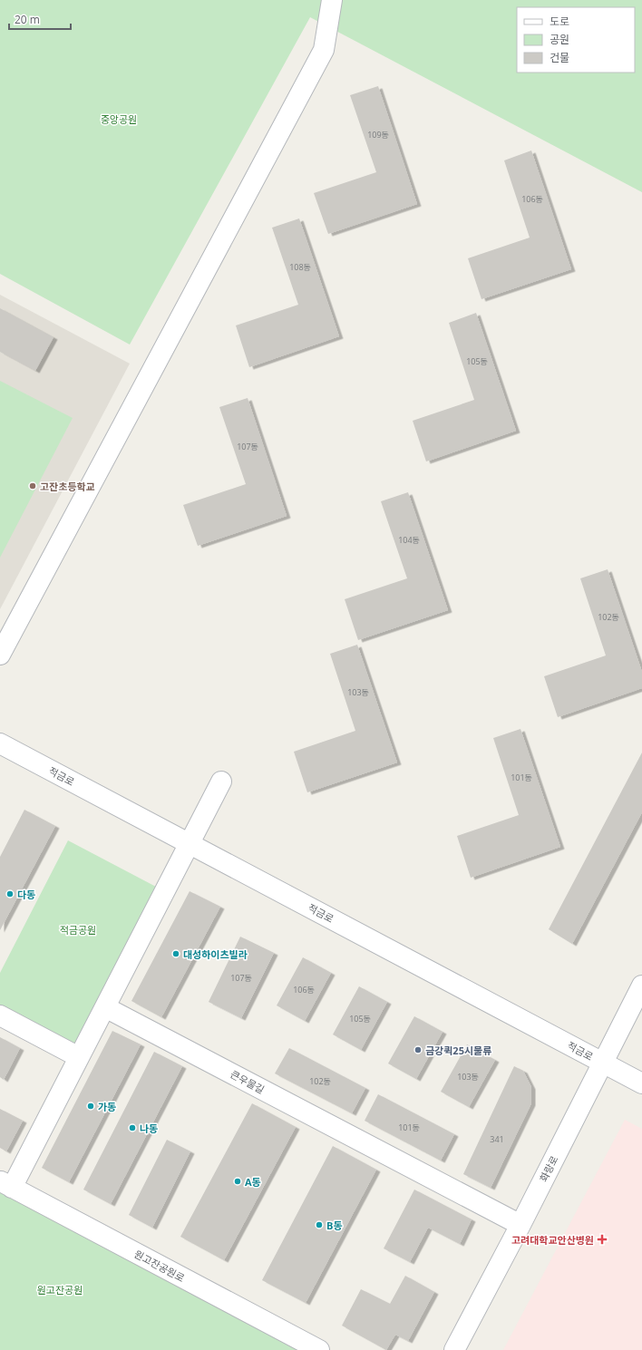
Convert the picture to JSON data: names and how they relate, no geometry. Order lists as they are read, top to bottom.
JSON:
{
  "streets": {
    "street": [
      "적금로",
      "큰우물길",
      "화랑로",
      "원고잔공원로"
    ]
  },
  "crossings": [
    ["적금로", "화랑로"],
    ["큰우물길", "화랑로"]
  ],
  "parks": ["중앙공원", "적금공원", "원고잔공원"],
  "places": {
    "other": [
      "고잔초등학교",
      "다동",
      "대성하이츠빌라",
      "금강퀵25시물류",
      "가동",
      "나동",
      "A동",
      "B동"
    ],
    "health": ["고려대학교안산병원"]
  },
  "house_numbers": [
    "109동",
    "106동",
    "108동",
    "105동",
    "107동",
    "104동",
    "102동",
    "103동",
    "101동",
    "107동",
    "106동",
    "105동",
    "103동",
    "102동",
    "101동",
    "341"
  ],
  "legend": ["도로", "공원", "건물"],
  "scale_bar": "20 m"
}
